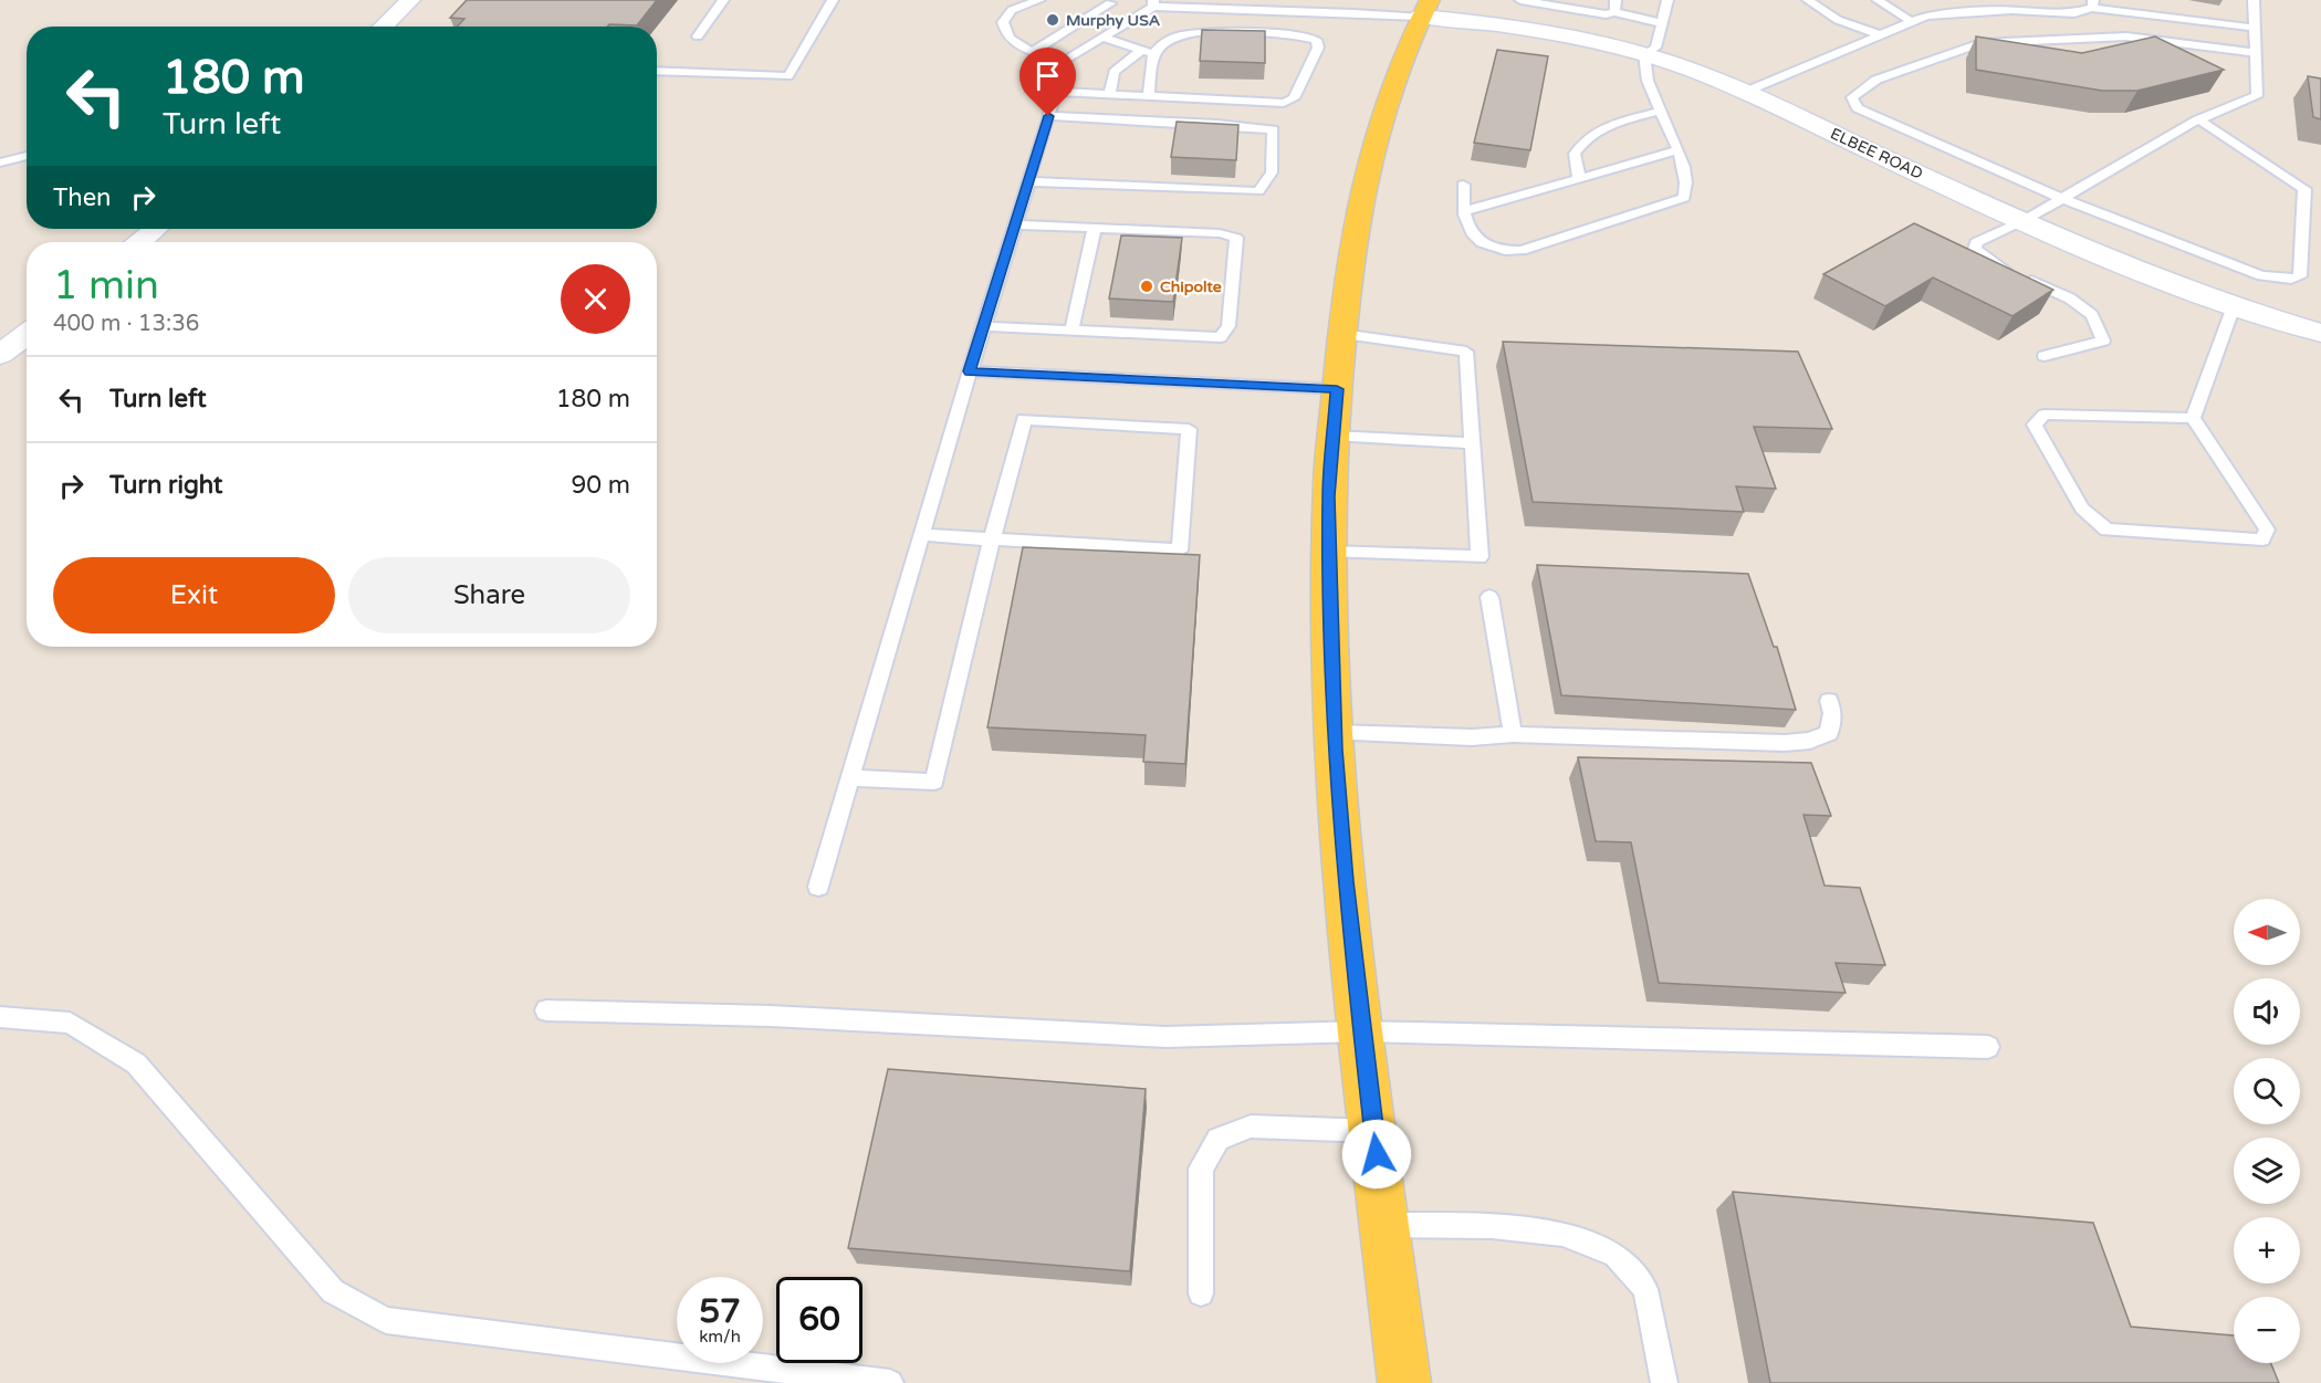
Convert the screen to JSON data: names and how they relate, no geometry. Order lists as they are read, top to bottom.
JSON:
{
  "streets": {
    "street": ["ELBEE ROAD"]
  },
  "places": ["Murphy USA", "Chipolte"],
  "north": "left",
  "page": {
    "turn": ["180 m", "Turn left"],
    "then": "Then",
    "heading": ["1 min", "400 m · 13:36"],
    "list": [
      {
        "name": "Turn left",
        "value": "180 m"
      },
      {
        "name": "Turn right",
        "value": "90 m"
      }
    ],
    "buttons": ["Exit", "Share"],
    "map_buttons": ["+", "−"],
    "speed": "57 km/h",
    "limit": "60"
  }
}
